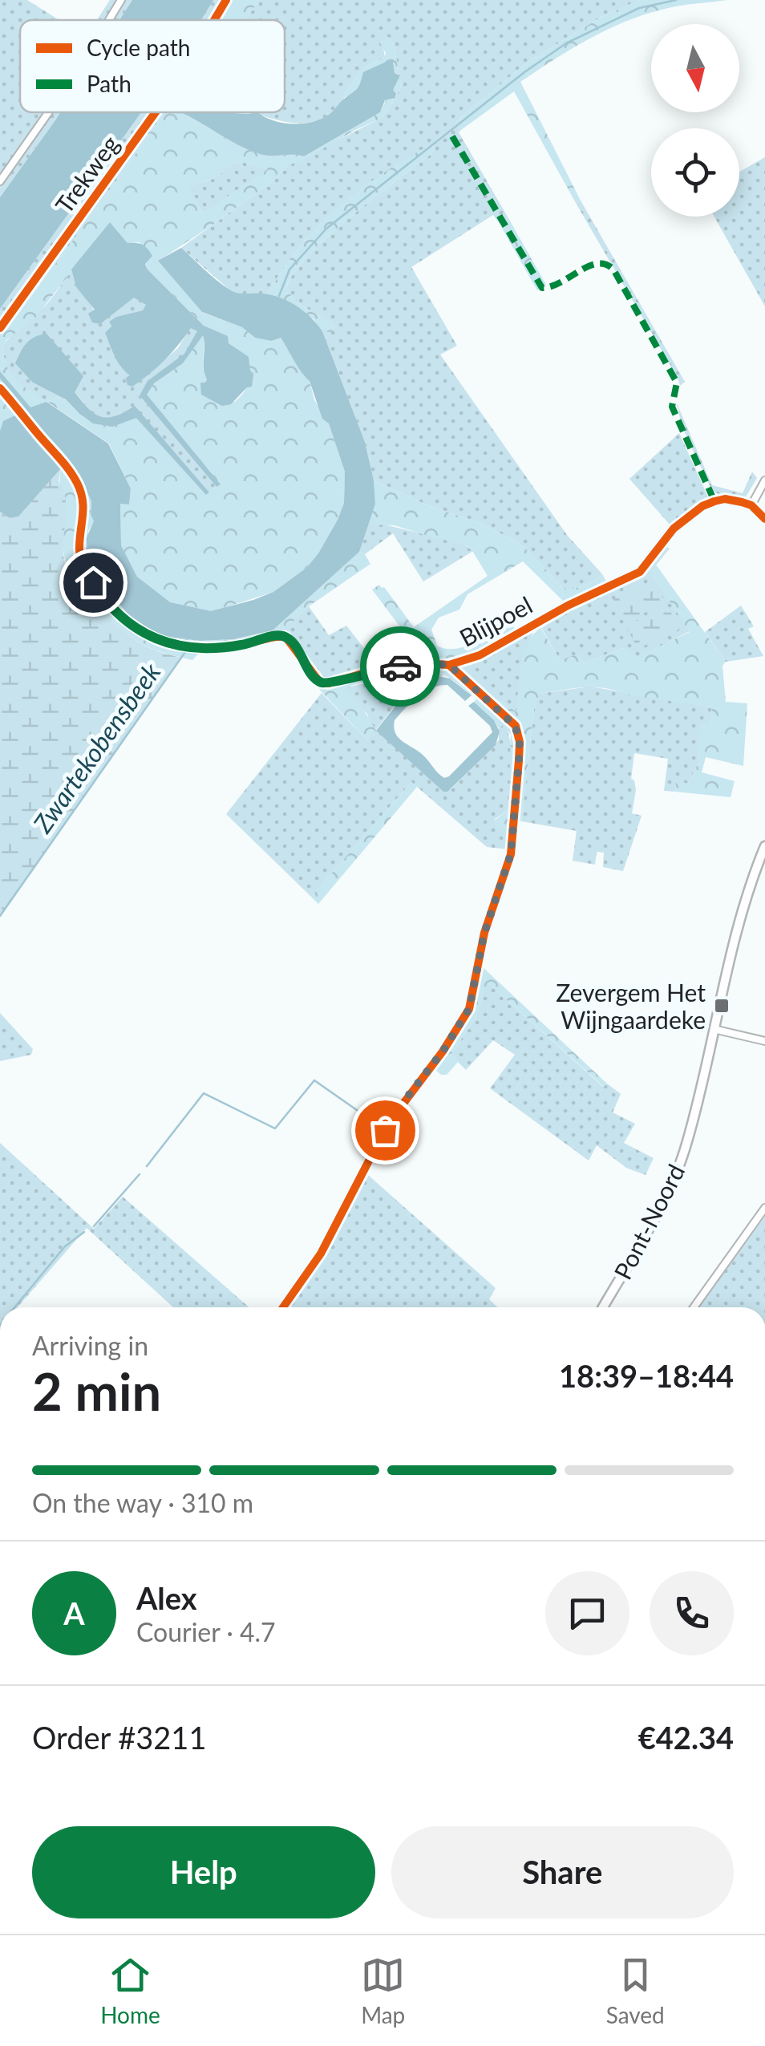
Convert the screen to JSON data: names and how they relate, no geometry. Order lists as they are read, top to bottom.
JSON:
{
  "streets": {
    "street": ["Trekweg", "Blijpoel", "Pont-Noord"]
  },
  "water": ["Zwartekobensbeek"],
  "places": {
    "transit": ["Zevergem Het Wijngaardeke"]
  },
  "legend": ["Cycle path", "Path"],
  "north": "bottom",
  "page": {
    "heading": ["2 min", "Arriving in", "18:39–18:44"],
    "panel": [
      "Alex",
      "Courier · 4.7",
      "Order #3211",
      "€42.34"
    ],
    "bar": "On the way · 310 m",
    "round": "A",
    "buttons": ["Help", "Share"],
    "tabs": ["Home", "Map", "Saved"]
  }
}
